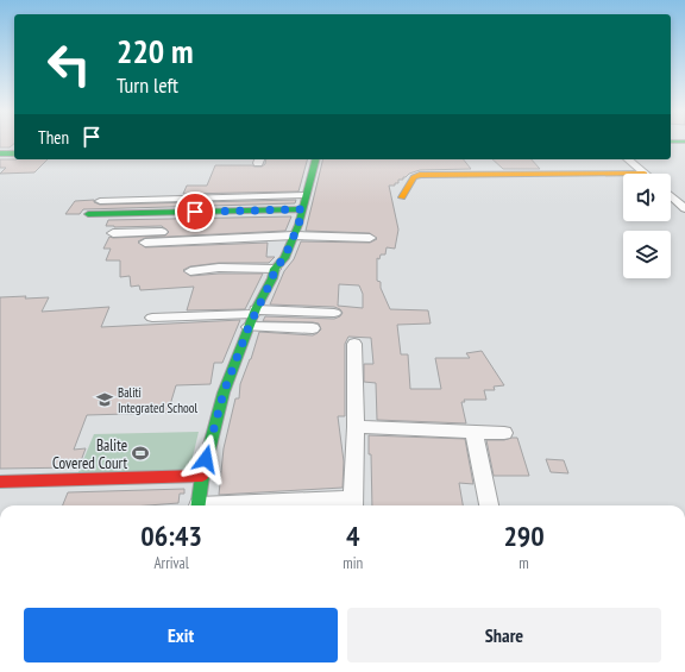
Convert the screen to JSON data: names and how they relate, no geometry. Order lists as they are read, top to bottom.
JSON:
{
  "places": {
    "school or university": ["Baliti Integrated School"],
    "sports": ["Balite Covered Court"]
  },
  "page": {
    "turn": ["220 m", "Turn left"],
    "then": "Then",
    "eta": [
      "06:43",
      "Arrival",
      "4",
      "min",
      "290",
      "m"
    ],
    "buttons": ["Exit", "Share"]
  }
}
